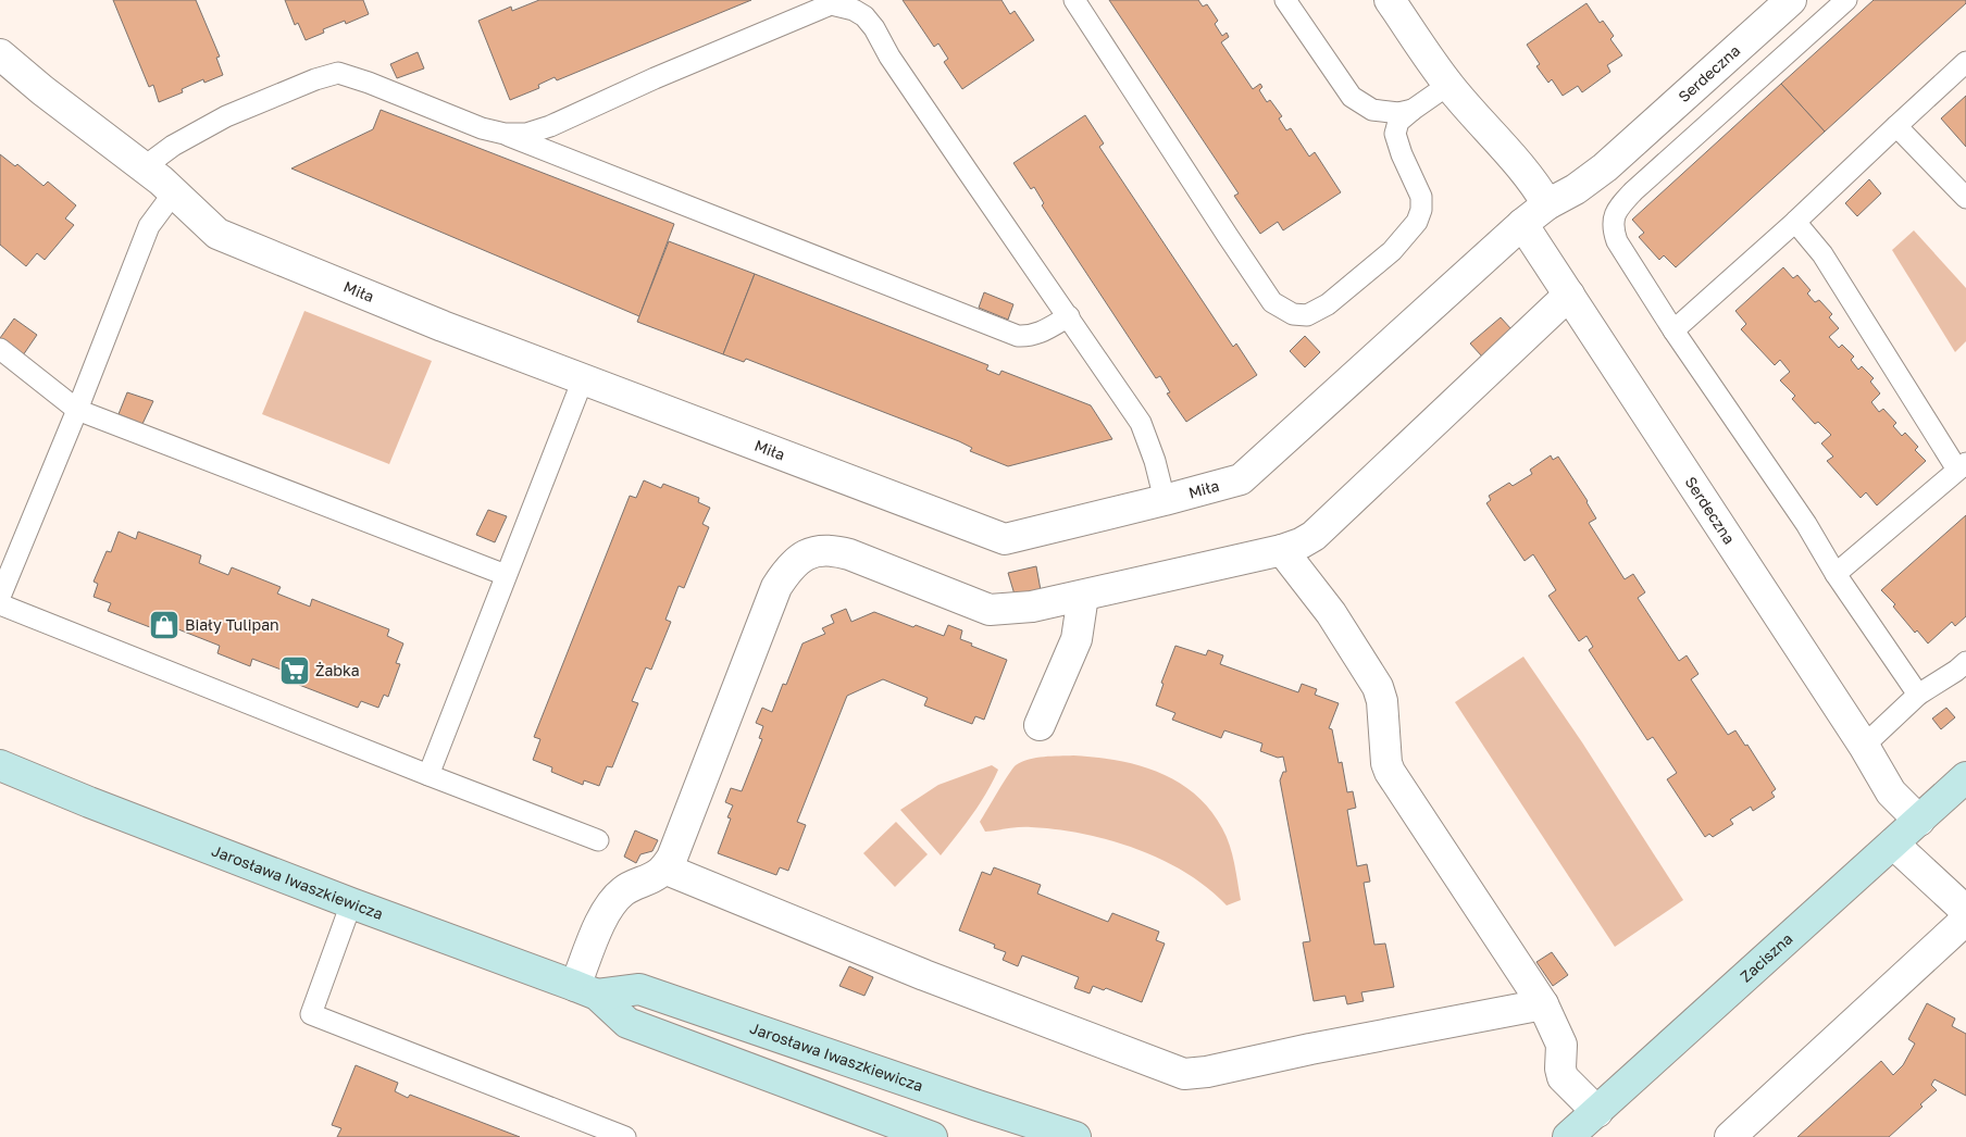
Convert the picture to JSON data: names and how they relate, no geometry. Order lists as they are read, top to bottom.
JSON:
{
  "streets": {
    "street": [
      "Serdeczna",
      "Miła",
      "Jarosława Iwaszkiewicza",
      "Zaciszna"
    ]
  },
  "crossings": [
    ["Serdeczna", "Miła"],
    ["Serdeczna", "Zaciszna"]
  ],
  "places": {
    "shop": ["Biały Tulipan"],
    "supermarket": ["Żabka"]
  }
}
